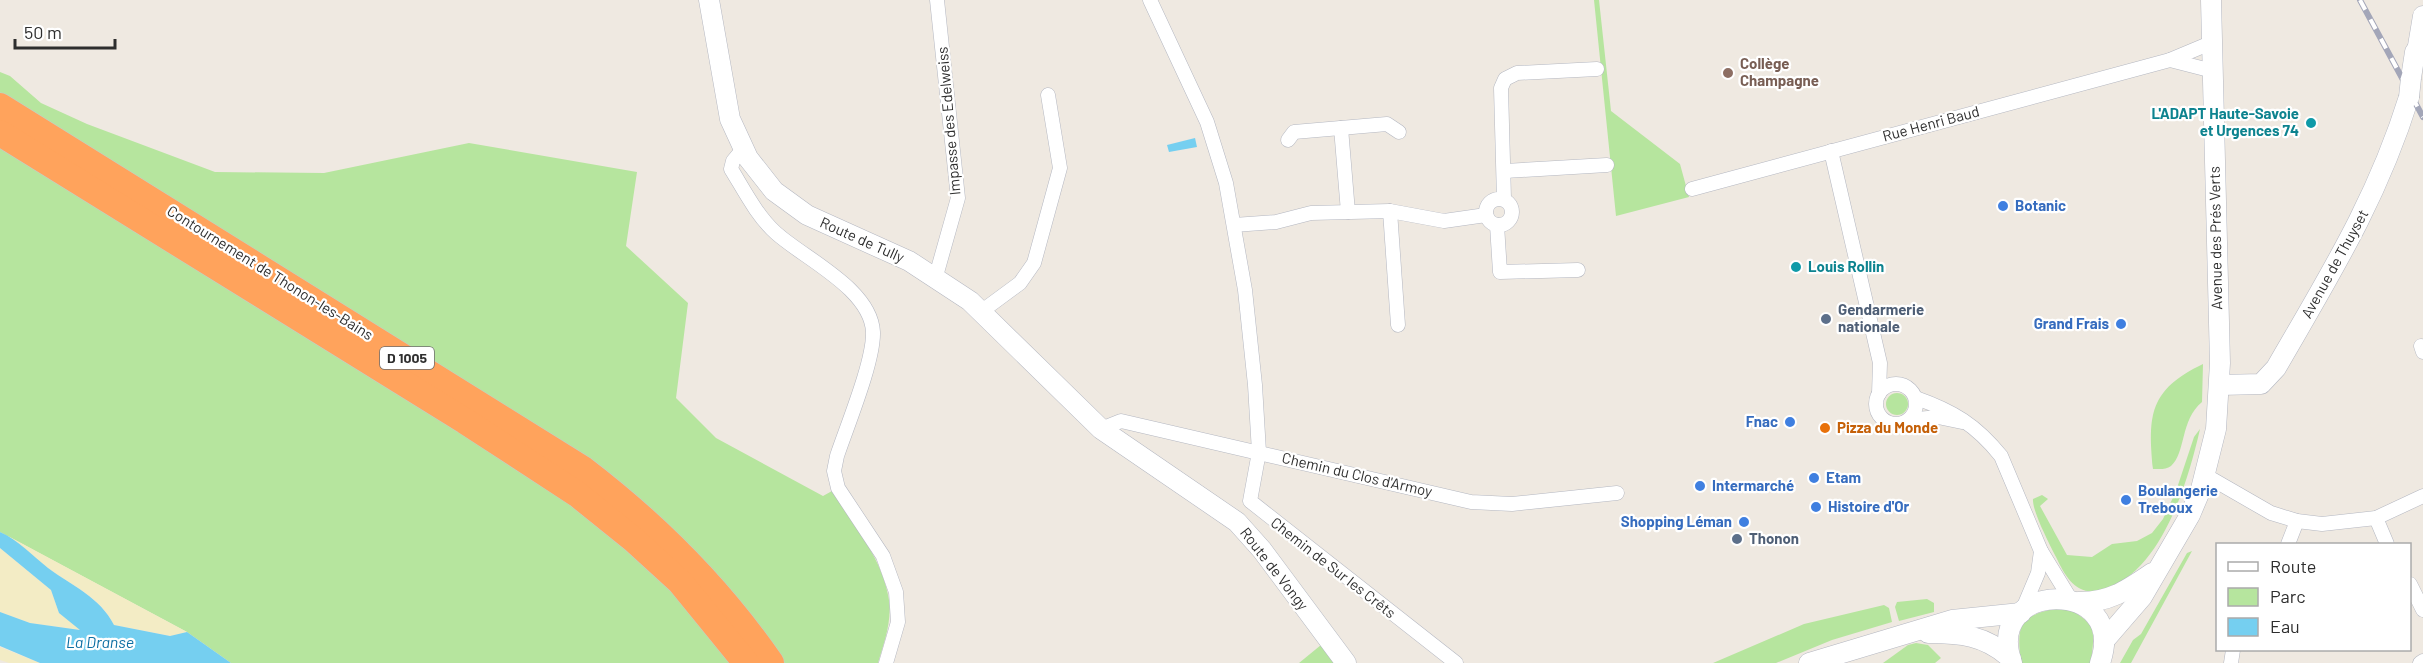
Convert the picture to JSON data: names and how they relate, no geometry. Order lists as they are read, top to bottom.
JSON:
{
  "streets": {
    "highway": ["Contournement de Thonon-les-Bains", "D 1005"],
    "street": [
      "Impasse des Edelweiss",
      "Rue Henri Baud",
      "Avenue des Prés Verts",
      "Route de Tully",
      "Avenue de Thuyset",
      "Chemin du Clos d'Armoy",
      "Chemin de Sur les Crêts",
      "Route de Vongy"
    ]
  },
  "crossings": [
    ["Impasse des Edelweiss", "Route de Tully"],
    ["Rue Henri Baud", "Avenue des Prés Verts"],
    ["Avenue des Prés Verts", "Avenue de Thuyset"],
    ["Route de Tully", "Chemin du Clos d'Armoy"],
    ["Route de Tully", "Route de Vongy"],
    ["Chemin du Clos d'Armoy", "Chemin de Sur les Crêts"],
    ["Chemin du Clos d'Armoy", "Route de Vongy"]
  ],
  "water": ["La Dranse"],
  "places": [
    "Collège Champagne",
    "L'ADAPT Haute-Savoie et Urgences 74",
    "Botanic",
    "Louis Rollin",
    "Gendarmerie nationale",
    "Grand Frais",
    "Fnac",
    "Pizza du Monde",
    "Etam",
    "Intermarché",
    "Boulangerie Treboux",
    "Histoire d'Or",
    "Shopping Léman",
    "Thonon"
  ],
  "legend": ["Route", "Parc", "Eau"],
  "scale_bar": "50 m"
}
